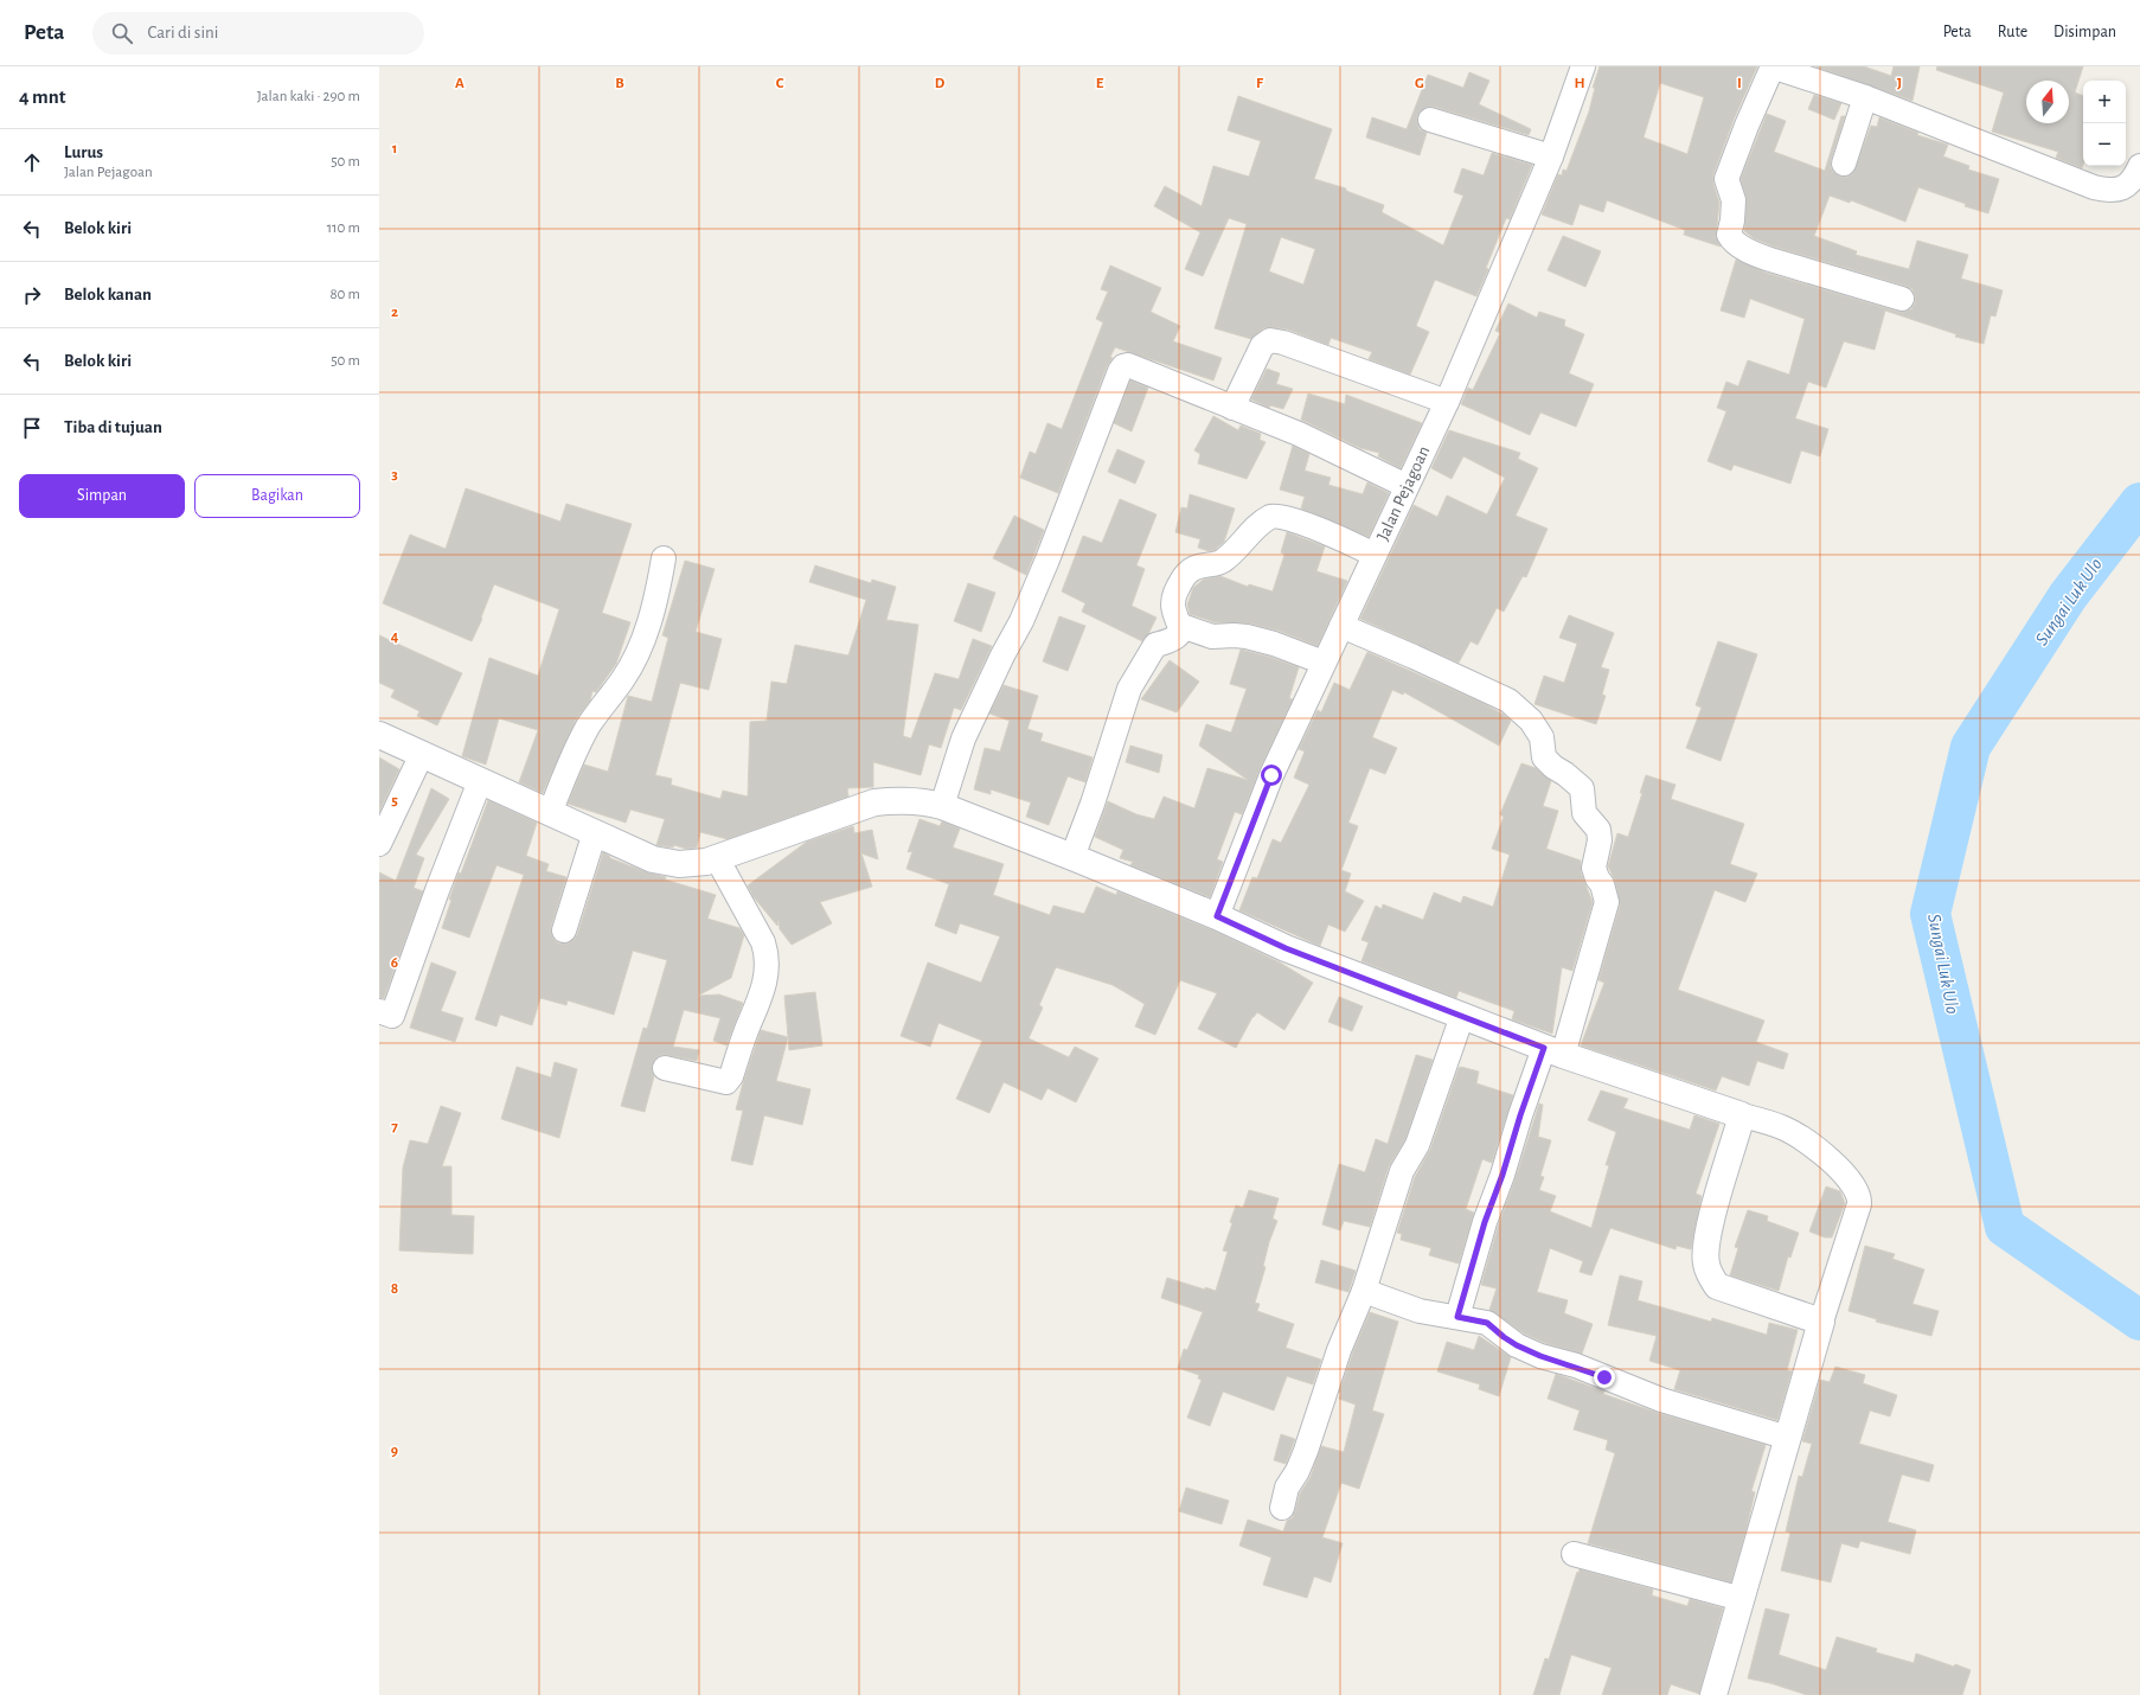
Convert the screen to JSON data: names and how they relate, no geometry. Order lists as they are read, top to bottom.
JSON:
{
  "streets": {
    "street": ["Jalan Pejagoan"]
  },
  "water": ["Sungai Luk Ulo"],
  "north": "top",
  "page": {
    "header": "Peta",
    "search": "Cari di sini",
    "nav": ["Peta", "Rute", "Disimpan"],
    "heading": ["4 mnt", "Jalan kaki · 290 m"],
    "map_buttons": ["+", "−"],
    "list": [
      ["Lurus", "Jalan Pejagoan", "50 m"],
      ["Belok kiri", "110 m"],
      ["Belok kanan", "80 m"],
      ["Belok kiri", "50 m"],
      "Tiba di tujuan"
    ],
    "buttons": ["Simpan", "Bagikan"]
  },
  "grid": {
    "columns": [
      "A",
      "B",
      "C",
      "D",
      "E",
      "F",
      "G",
      "H",
      "I",
      "J"
    ],
    "rows": [
      "1",
      "2",
      "3",
      "4",
      "5",
      "6",
      "7",
      "8",
      "9"
    ]
  }
}
